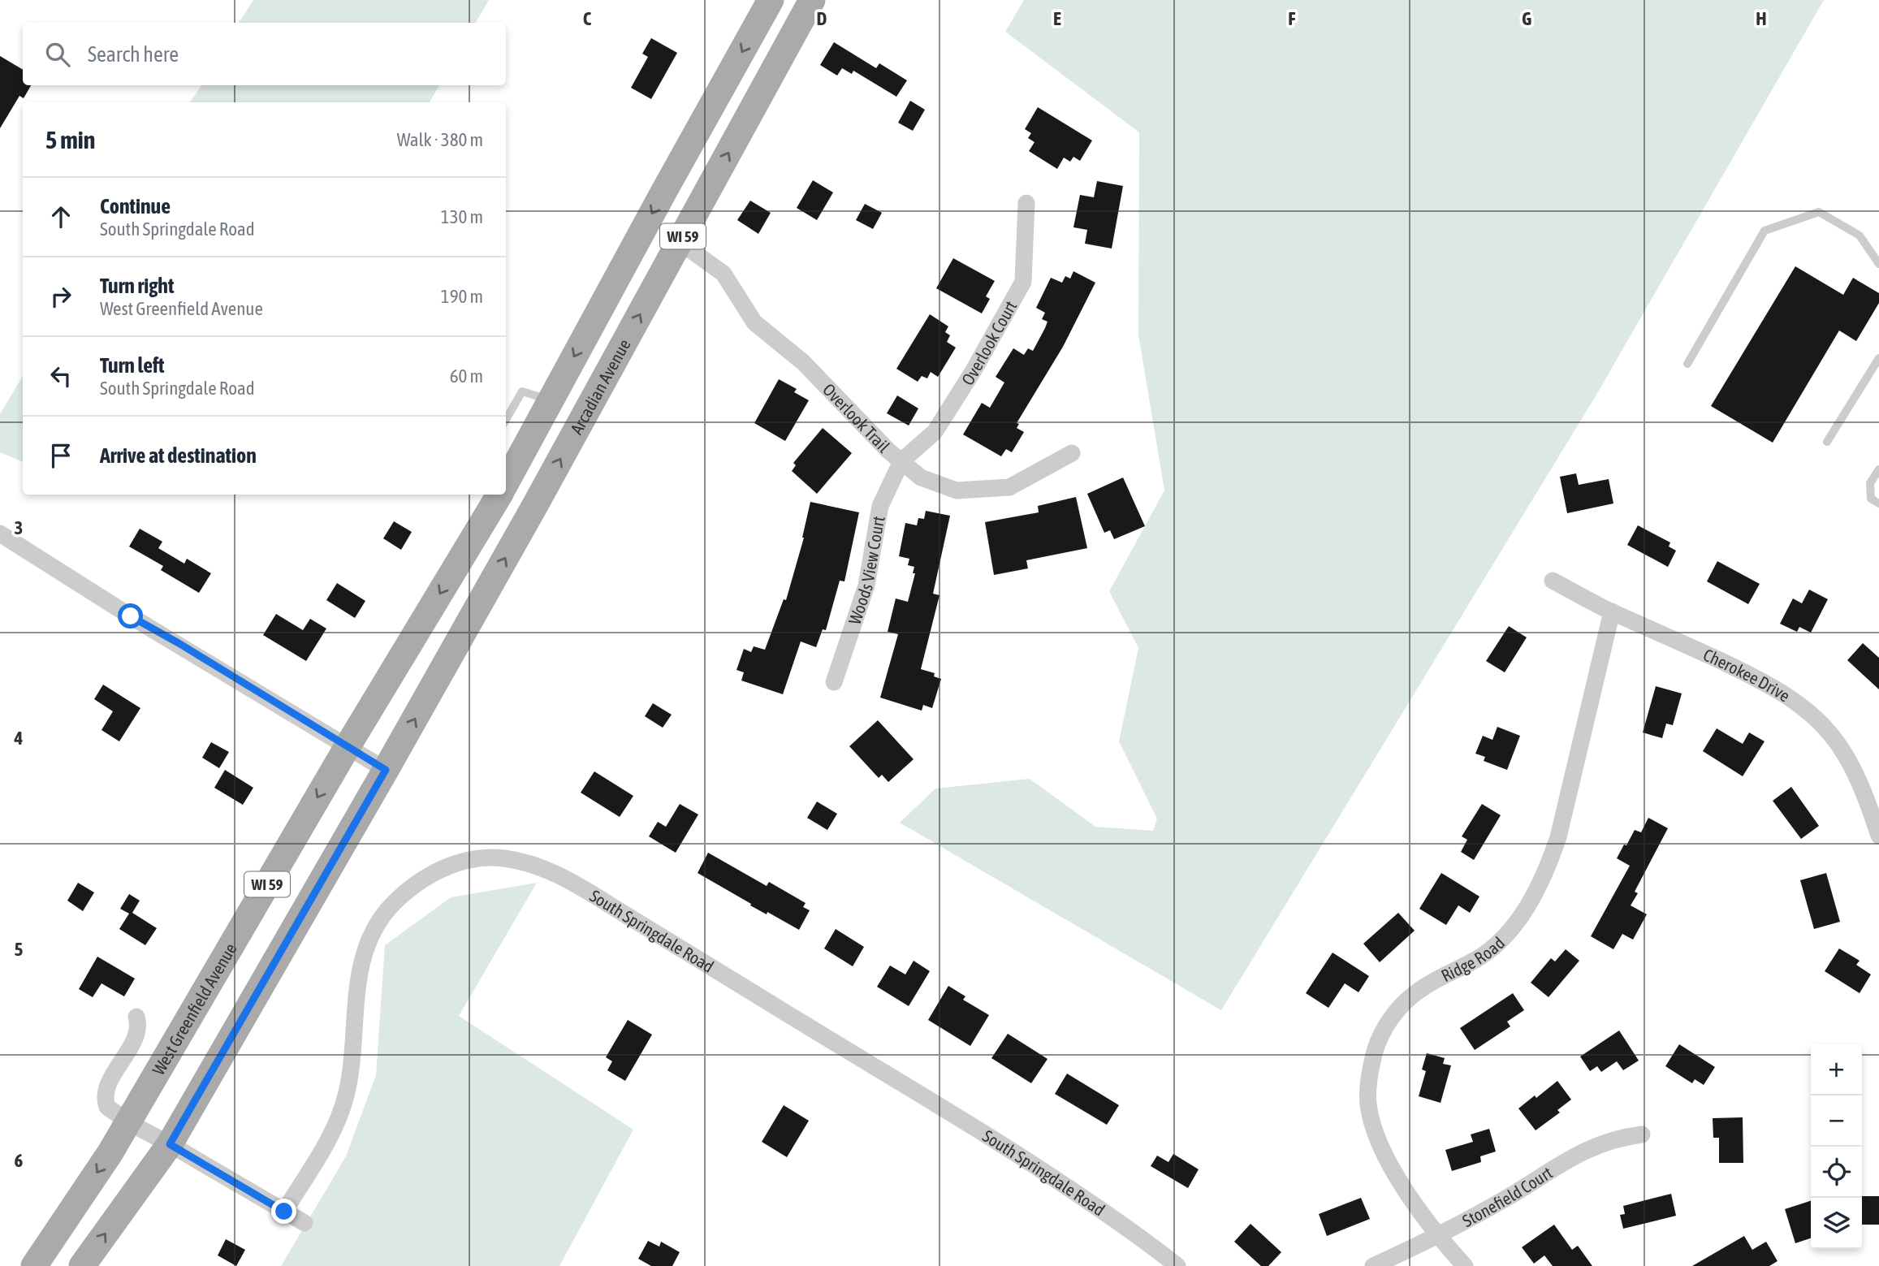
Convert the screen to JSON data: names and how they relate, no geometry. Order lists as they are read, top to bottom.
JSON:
{
  "streets": {
    "main road": ["WI 59", "Arcadian Avenue", "West Greenfield Avenue"],
    "street": [
      "Overlook Court",
      "Overlook Trail",
      "Woods View Court",
      "Cherokee Drive",
      "South Springdale Road",
      "Ridge Road",
      "Stonefield Court"
    ]
  },
  "crossings": [
    ["WI 59", "Arcadian Avenue"],
    ["WI 59", "West Greenfield Avenue"],
    ["Overlook Court", "Overlook Trail"],
    ["Overlook Court", "Woods View Court"],
    ["Arcadian Avenue", "Overlook Trail"],
    ["Overlook Trail", "Woods View Court"],
    ["Cherokee Drive", "Ridge Road"],
    ["Ridge Road", "Stonefield Court"]
  ],
  "page": {
    "search": "Search here",
    "heading": ["5 min", "Walk · 380 m"],
    "list": [
      ["Continue", "South Springdale Road", "130 m"],
      ["Turn right", "West Greenfield Avenue", "190 m"],
      ["Turn left", "South Springdale Road", "60 m"],
      "Arrive at destination"
    ],
    "map_buttons": ["+", "−"]
  },
  "grid": {
    "columns": [
      "C",
      "D",
      "E",
      "F",
      "G",
      "H"
    ],
    "rows": [
      "3",
      "4",
      "5",
      "6"
    ]
  }
}
